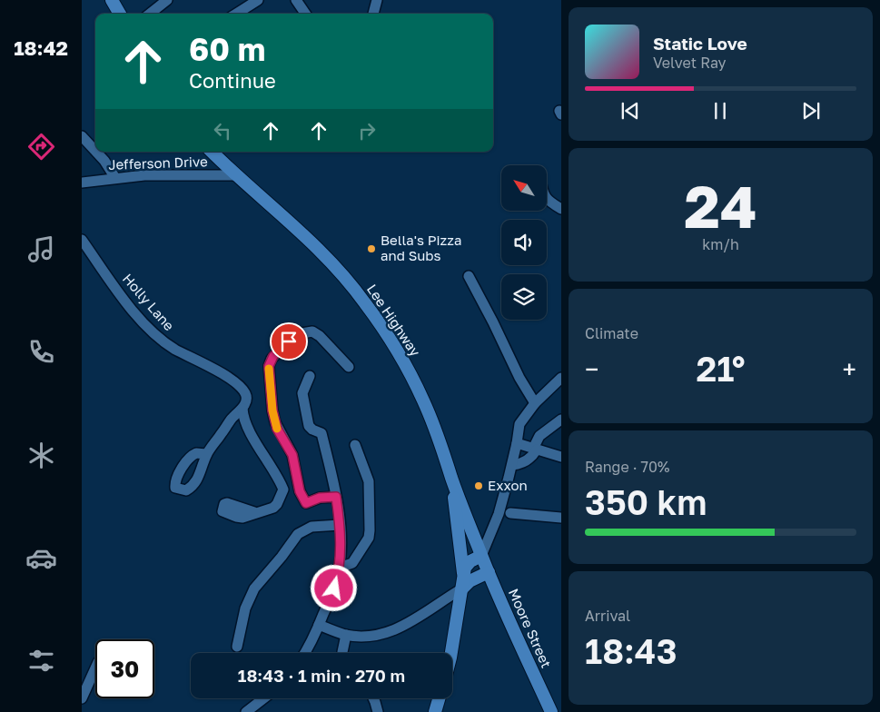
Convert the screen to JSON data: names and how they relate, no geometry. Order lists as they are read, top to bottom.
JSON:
{
  "streets": {
    "main road": ["Lee Highway", "Moore Street"],
    "street": ["Jefferson Drive", "Holly Lane"]
  },
  "crossings": [
    ["Jefferson Drive", "Lee Highway"],
    ["Lee Highway", "Moore Street"]
  ],
  "places": ["Bella's Pizza and Subs", "Exxon"],
  "north": "top left",
  "page": {
    "tabs": "18:42",
    "turn": ["60 m", "Continue"],
    "song": ["Static Love", "Velvet Ray"],
    "tile": [
      ["24", "km/h"],
      "Climate",
      ["Range · 70%", "350 km"],
      ["Arrival", "18:43"]
    ],
    "heat": ["−", "21°", "+"],
    "limit": "30",
    "trip": "18:43 · 1 min · 270 m"
  }
}
